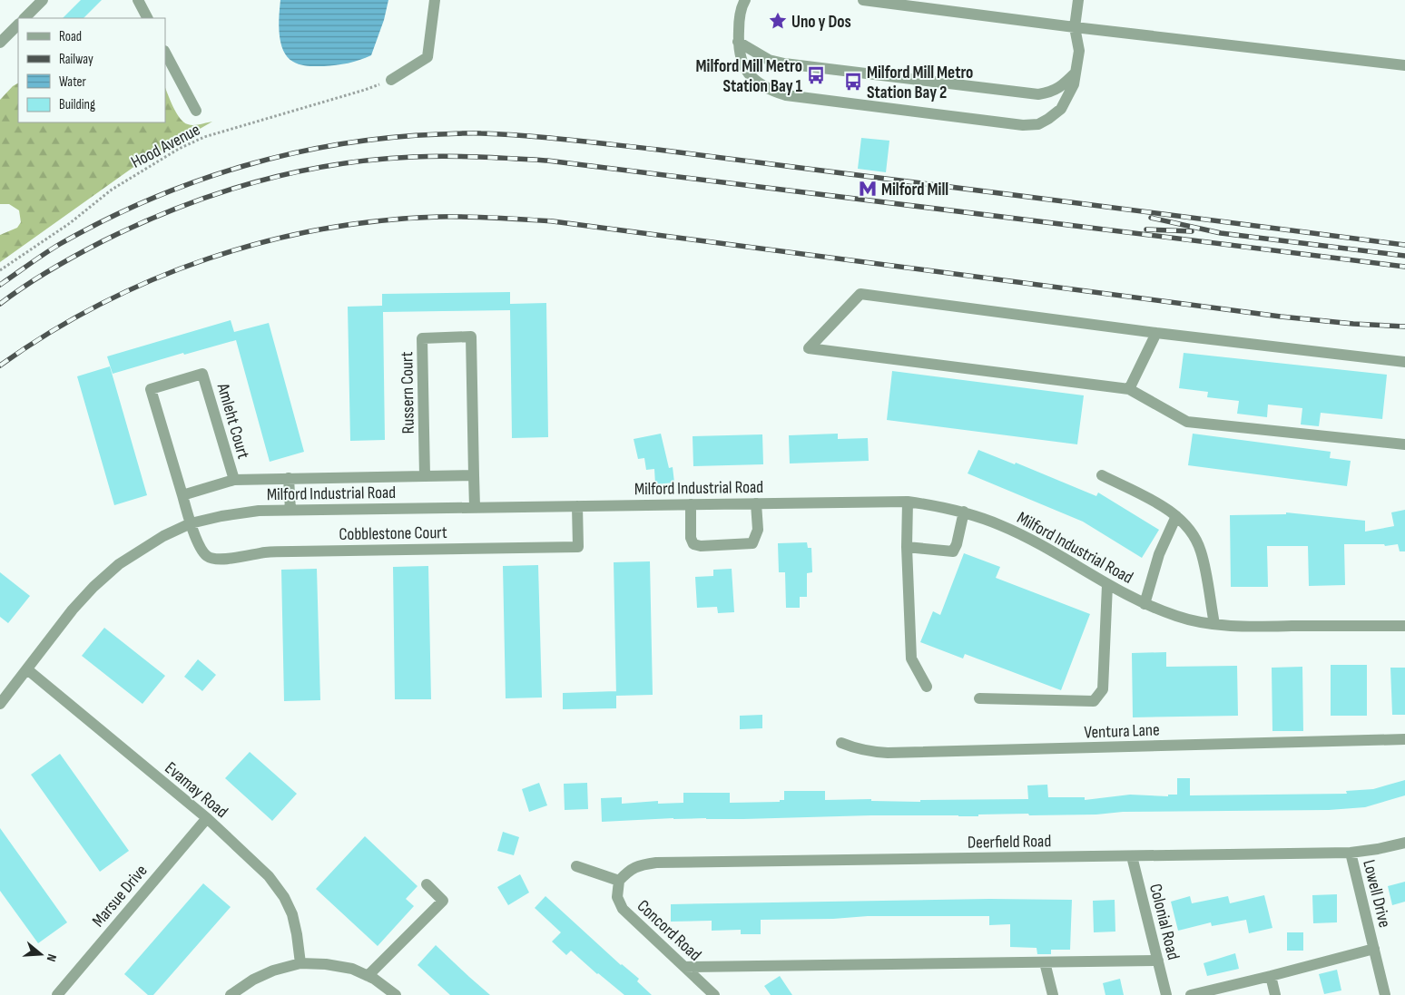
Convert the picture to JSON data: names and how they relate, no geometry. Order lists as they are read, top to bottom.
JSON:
{
  "streets": {
    "street": [
      "Russern Court",
      "Amleht Court",
      "Milford Industrial Road",
      "Cobblestone Court",
      "Ventura Lane",
      "Evamay Road",
      "Deerfield Road",
      "Lowell Drive",
      "Marsue Drive",
      "Colonial Road",
      "Concord Road"
    ],
    "path": ["Hood Avenue"]
  },
  "crossings": [
    ["Russern Court", "Milford Industrial Road"],
    ["Amleht Court", "Milford Industrial Road"],
    ["Amleht Court", "Cobblestone Court"],
    ["Milford Industrial Road", "Cobblestone Court"],
    ["Milford Industrial Road", "Evamay Road"],
    ["Evamay Road", "Marsue Drive"],
    ["Deerfield Road", "Lowell Drive"],
    ["Deerfield Road", "Colonial Road"],
    ["Deerfield Road", "Concord Road"]
  ],
  "places": {
    "place": ["Uno y Dos"],
    "bus stop": ["Milford Mill Metro Station Bay 1", "Milford Mill Metro Station Bay 2"],
    "metro station": ["Milford Mill"]
  },
  "legend": [
    "Road",
    "Railway",
    "Water",
    "Building"
  ],
  "north": "right"
}
